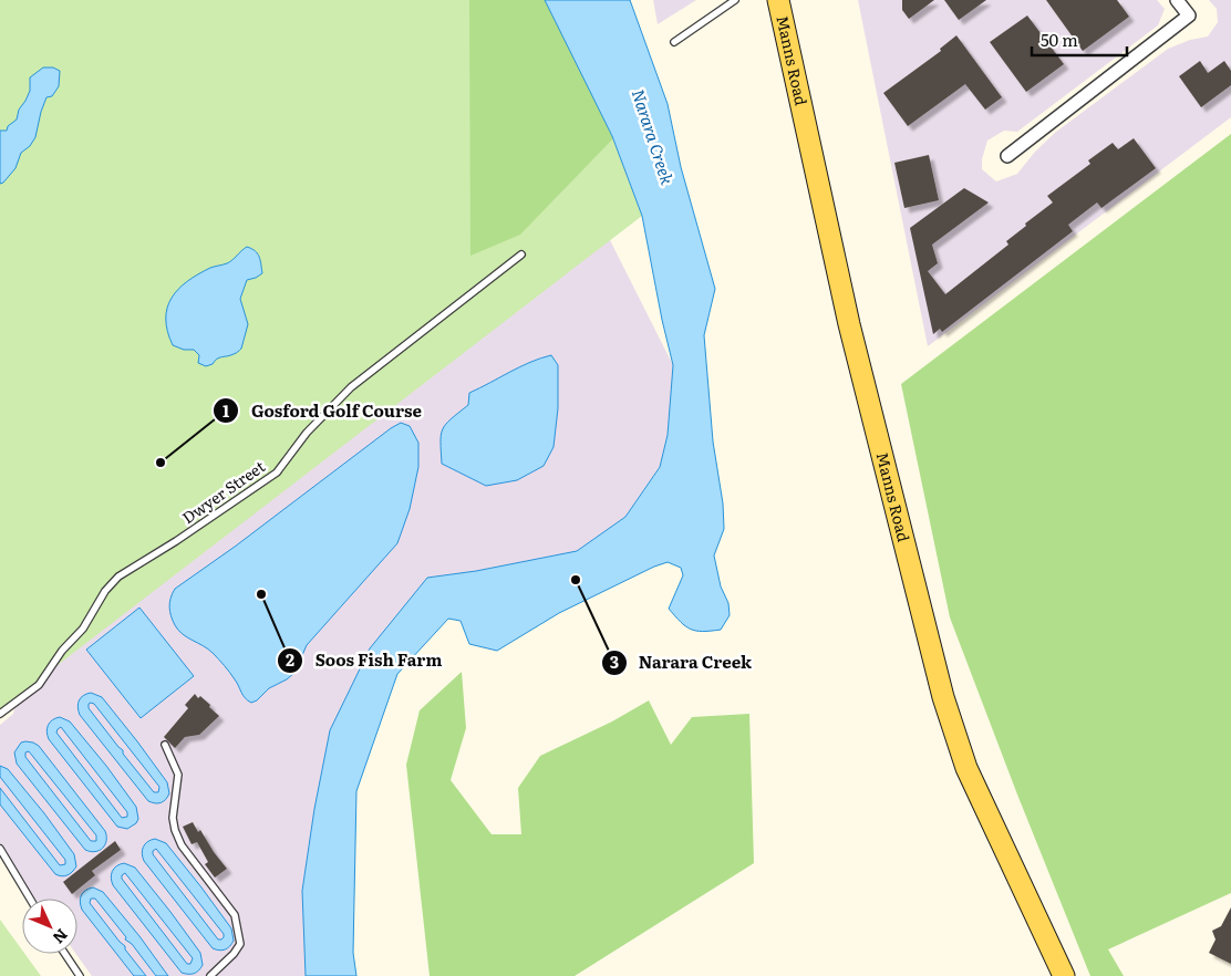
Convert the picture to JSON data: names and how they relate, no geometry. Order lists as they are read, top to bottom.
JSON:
{
  "streets": {
    "main road": ["Manns Road"],
    "lane": ["Dwyer Street"]
  },
  "water": ["Narara Creek"],
  "places": ["Gosford Golf Course", "Narara Creek", "Soos Fish Farm"],
  "scale_bar": "50 m",
  "north": "bottom right"
}
